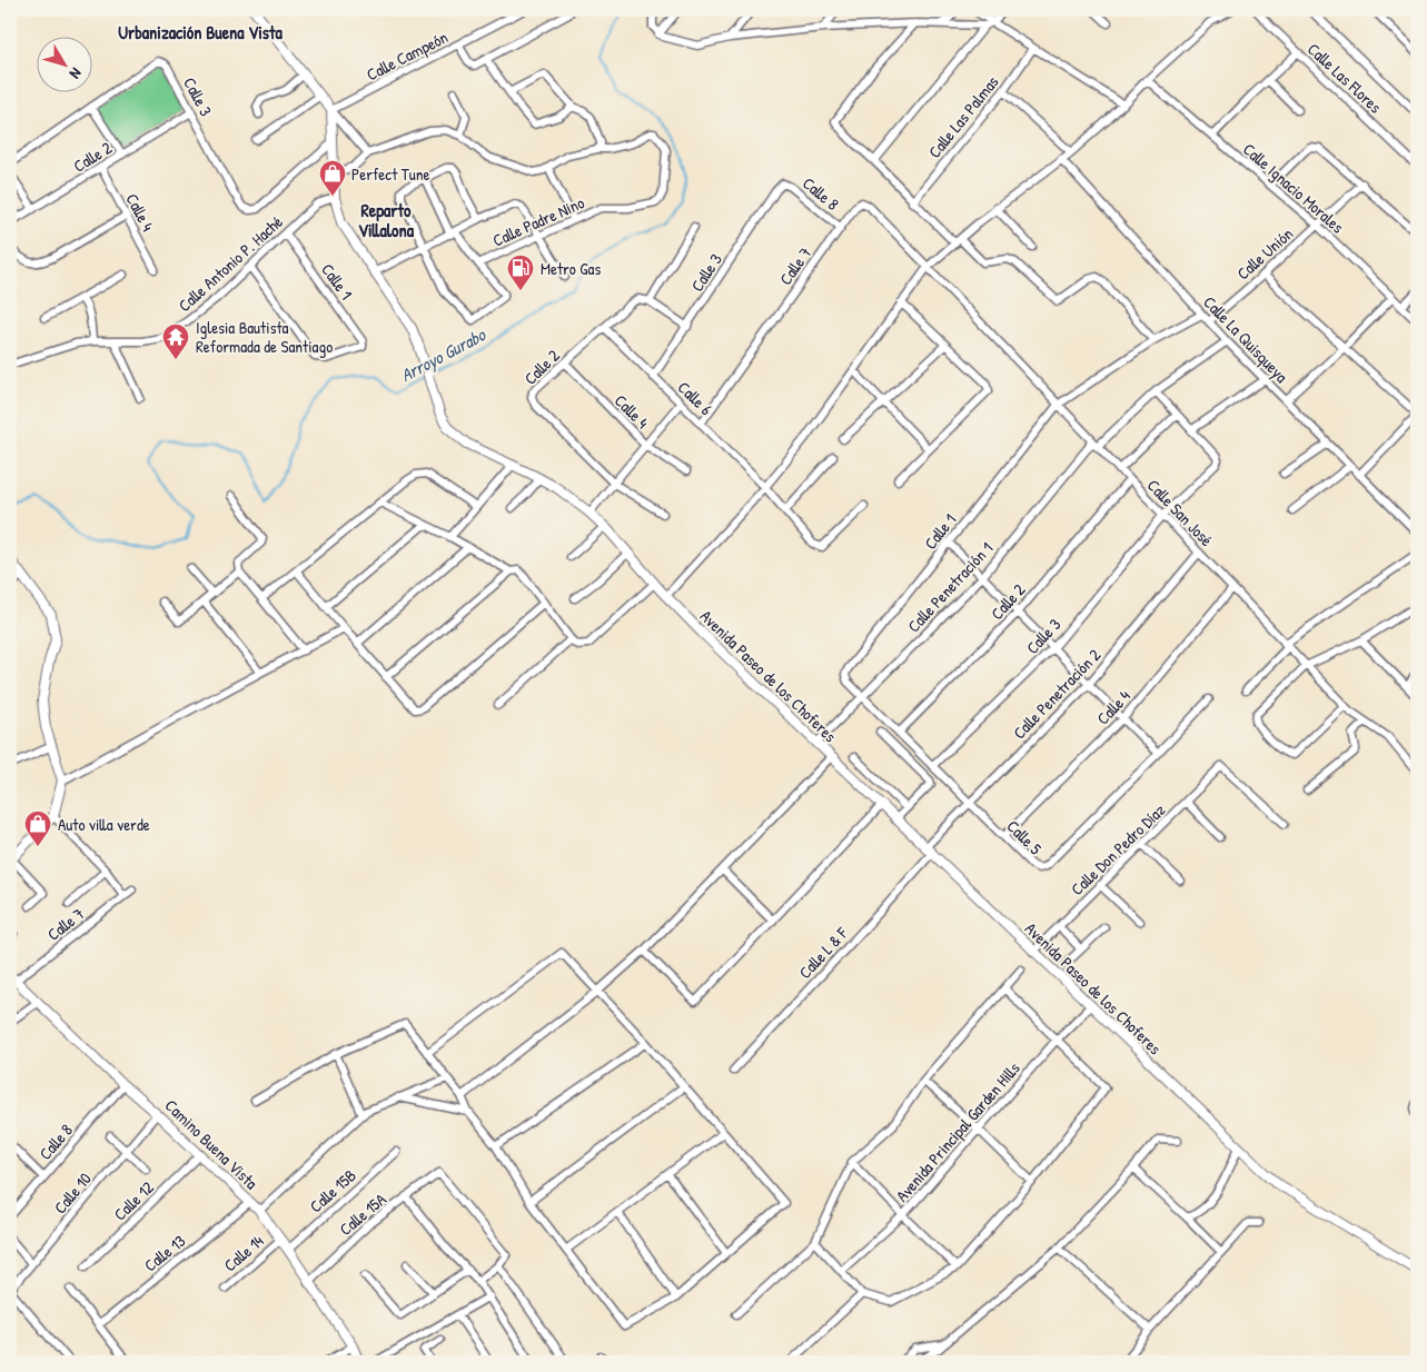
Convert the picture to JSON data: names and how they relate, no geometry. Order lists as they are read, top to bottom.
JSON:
{
  "streets": {
    "street": [
      "Calle Campeón",
      "Calle Las Flores",
      "Calle 3",
      "Calle Las Palmas",
      "Calle 2",
      "Calle Ignacio Morales",
      "Calle 8",
      "Calle 4",
      "Calle Padre Nino",
      "Calle Unión",
      "Calle Antonio P. Haché",
      "Calle 7",
      "Calle 1",
      "Calle La Quisqueya",
      "Calle 6",
      "Calle San José",
      "Calle Penetración 1",
      "Avenida Paseo de los Choferes",
      "Calle Penetración 2",
      "Calle 5",
      "Calle Don Pedro Díaz",
      "Calle L & F",
      "Avenida Principal Garden Hills",
      "Camino Buena Vista",
      "Calle 15B",
      "Calle 10",
      "Calle 12",
      "Calle 15A",
      "Calle 13",
      "Calle 14"
    ]
  },
  "crossings": [
    ["Calle Campeón", "Avenida Paseo de los Choferes"],
    ["Calle 3", "Calle 2"],
    ["Calle 3", "Calle 8"],
    ["Calle 3", "Calle 6"],
    ["Calle 3", "Calle San José"],
    ["Calle 3", "Calle Penetración 1"],
    ["Calle 3", "Avenida Paseo de los Choferes"],
    ["Calle 3", "Calle 5"],
    ["Calle 2", "Calle 4"],
    ["Calle 2", "Calle 6"],
    ["Calle 2", "Calle San José"],
    ["Calle 2", "Calle 5"],
    ["Calle Ignacio Morales", "Calle Unión"],
    ["Calle 8", "Calle 7"],
    ["Calle 8", "Camino Buena Vista"],
    ["Calle 4", "Calle San José"],
    ["Calle 4", "Calle 5"],
    ["Calle Unión", "Calle La Quisqueya"],
    ["Calle Antonio P. Haché", "Calle 1"],
    ["Calle Antonio P. Haché", "Avenida Paseo de los Choferes"],
    ["Calle 7", "Calle 6"],
    ["Calle 7", "Calle San José"],
    ["Calle 7", "Camino Buena Vista"],
    ["Calle 1", "Calle San José"],
    ["Calle 1", "Calle 5"],
    ["Calle La Quisqueya", "Calle Penetración 1"],
    ["Calle San José", "Calle Penetración 1"],
    ["Calle San José", "Calle Penetración 2"],
    ["Calle Penetración 1", "Avenida Paseo de los Choferes"],
    ["Calle Penetración 1", "Calle 5"],
    ["Avenida Paseo de los Choferes", "Calle Penetración 2"],
    ["Avenida Paseo de los Choferes", "Calle Don Pedro Díaz"],
    ["Avenida Paseo de los Choferes", "Calle L & F"],
    ["Avenida Paseo de los Choferes", "Avenida Principal Garden Hills"],
    ["Calle Penetración 2", "Calle 5"],
    ["Calle Penetración 2", "Calle L & F"],
    ["Camino Buena Vista", "Calle 15B"],
    ["Camino Buena Vista", "Calle 10"],
    ["Camino Buena Vista", "Calle 12"],
    ["Camino Buena Vista", "Calle 15A"],
    ["Camino Buena Vista", "Calle 13"],
    ["Camino Buena Vista", "Calle 14"]
  ],
  "districts": ["Urbanización Buena Vista", "Reparto Villalona"],
  "water": ["Arroyo Gurabo"],
  "places": {
    "shop": ["Perfect Tune", "Auto villa verde"],
    "fuel station": ["Metro Gas"],
    "temple": ["Iglesia Bautista Reformada de Santiago"]
  },
  "north": "bottom right"
}
